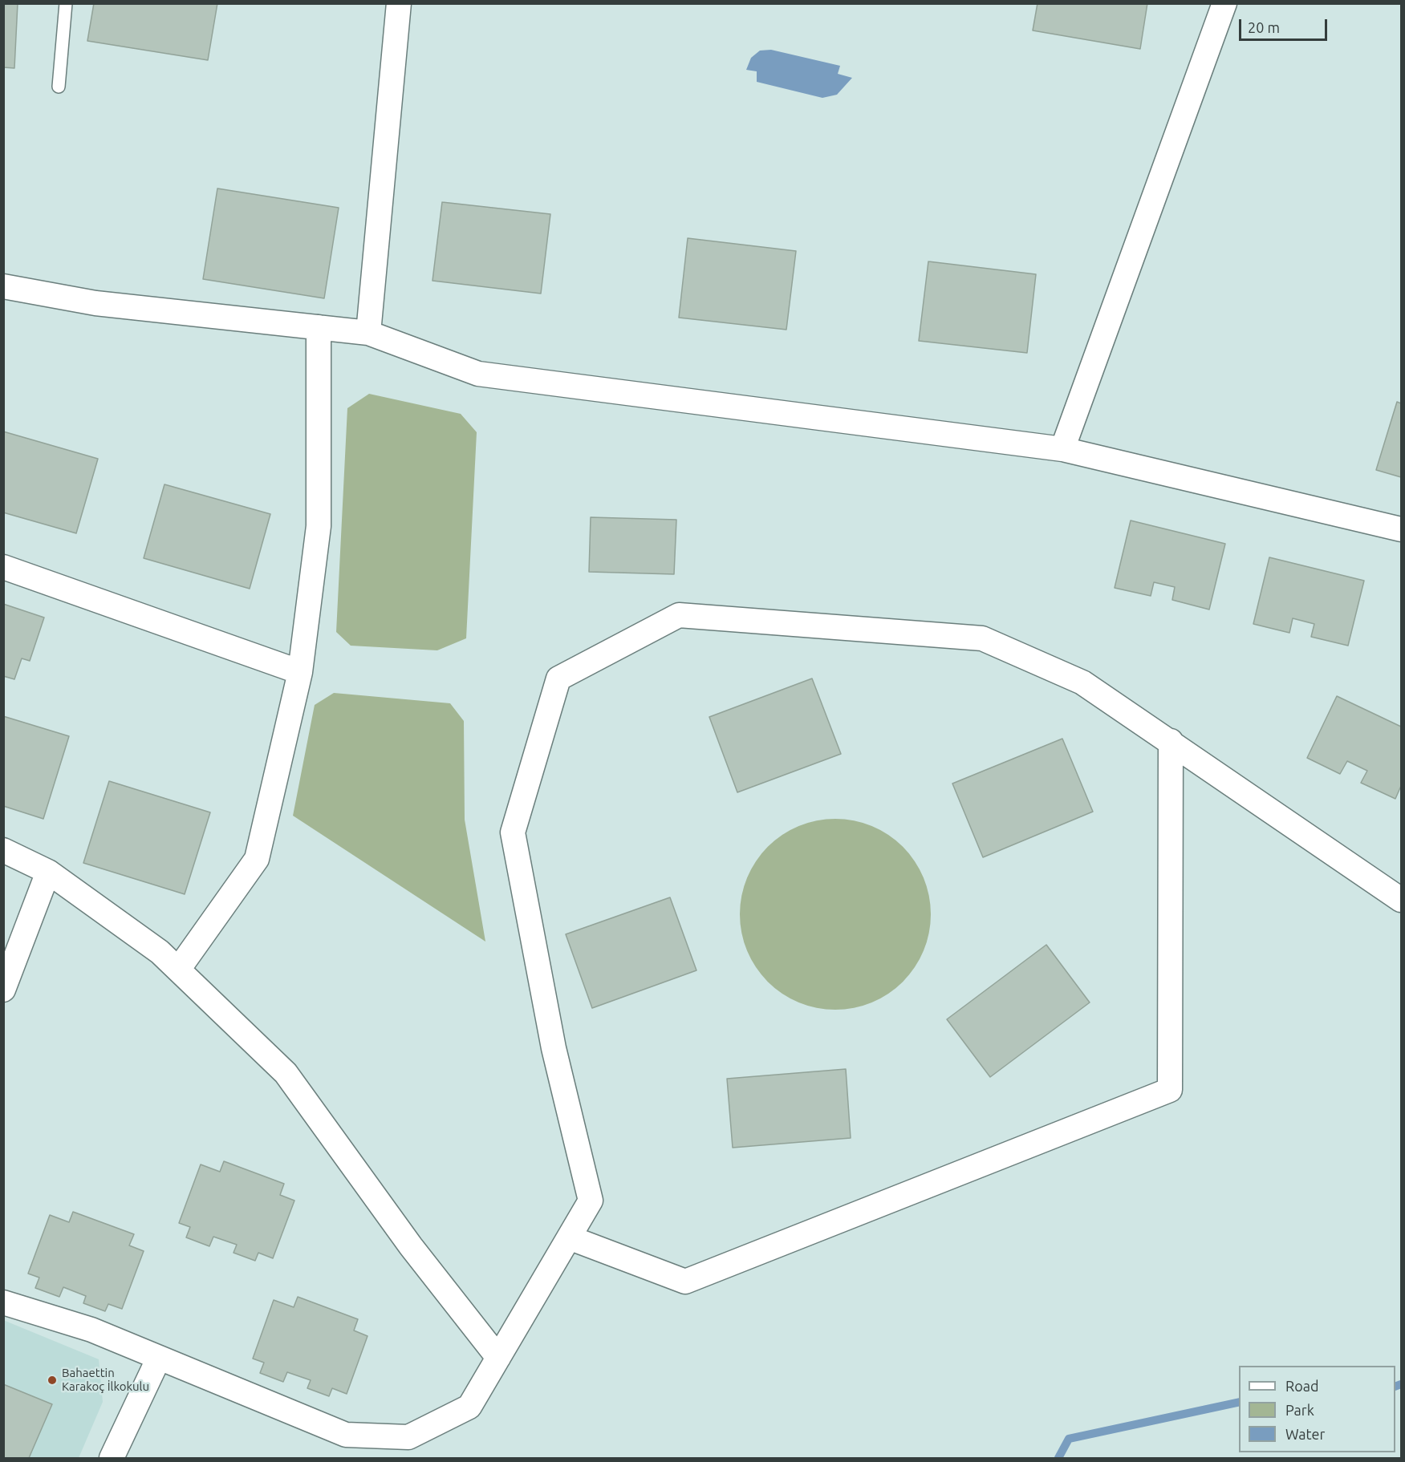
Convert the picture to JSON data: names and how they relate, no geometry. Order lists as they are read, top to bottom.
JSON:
{
  "places": ["Bahaettin Karakoç İlkokulu"],
  "legend": ["Road", "Park", "Water"],
  "scale_bar": "20 m"
}
